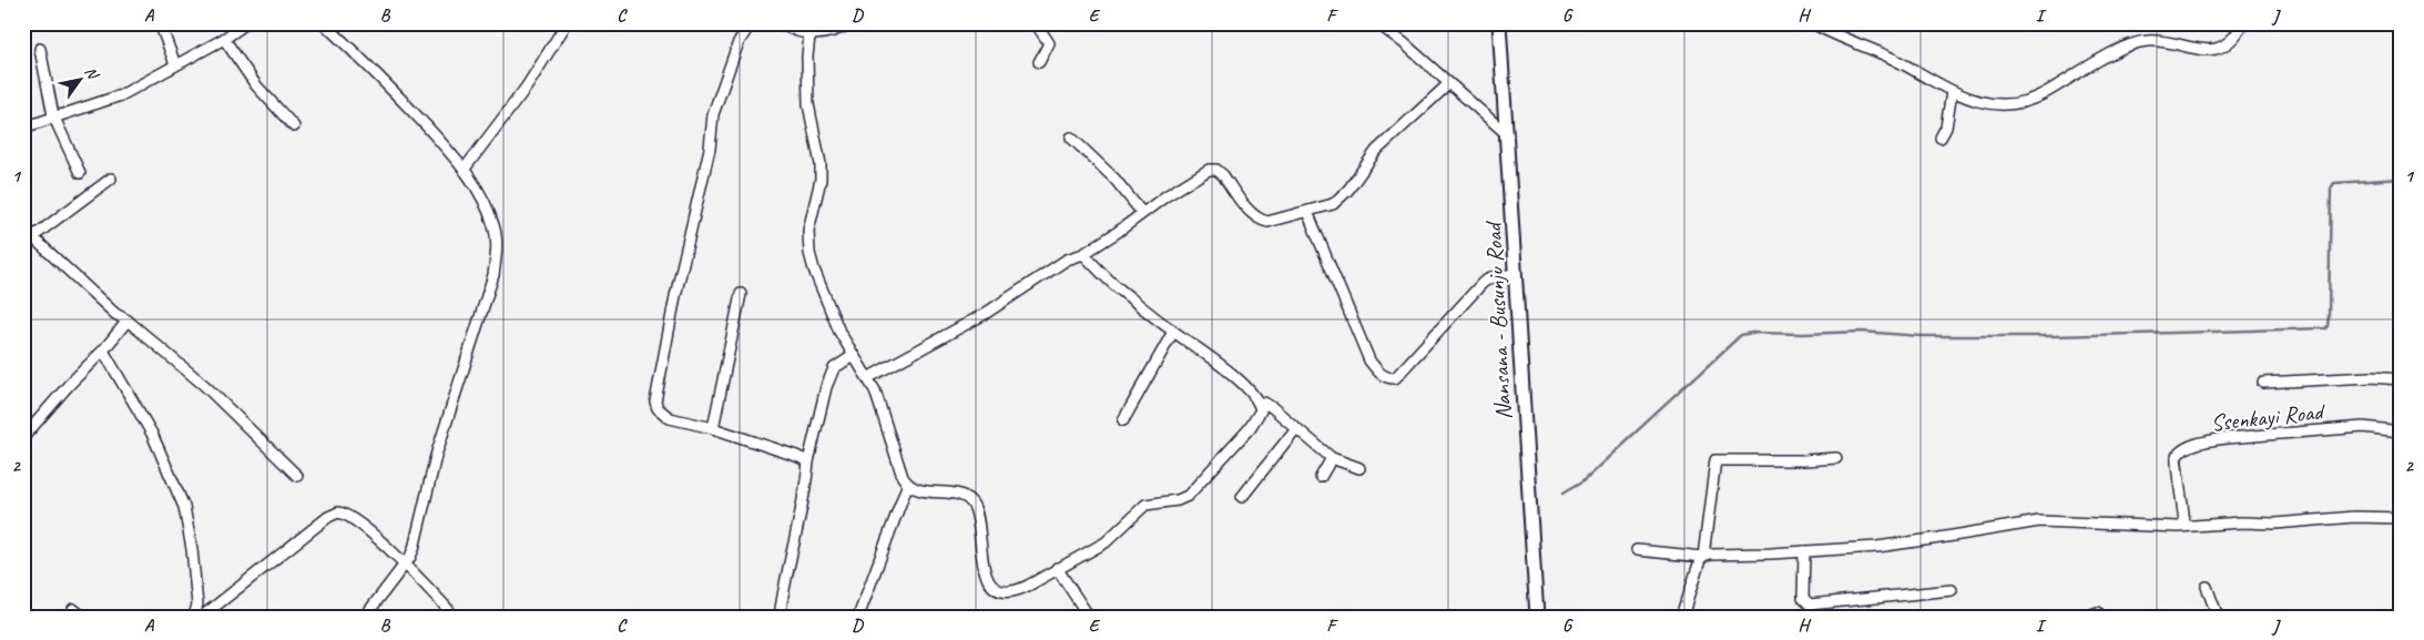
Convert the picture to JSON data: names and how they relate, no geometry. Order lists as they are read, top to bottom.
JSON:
{
  "streets": {
    "main road": ["Nansana - Busunju Road"],
    "street": ["Ssenkayi Road"]
  },
  "north": "top right",
  "grid": {
    "columns": [
      "A",
      "B",
      "C",
      "D",
      "E",
      "F",
      "G",
      "H",
      "I",
      "J"
    ],
    "rows": ["1", "2"]
  }
}
